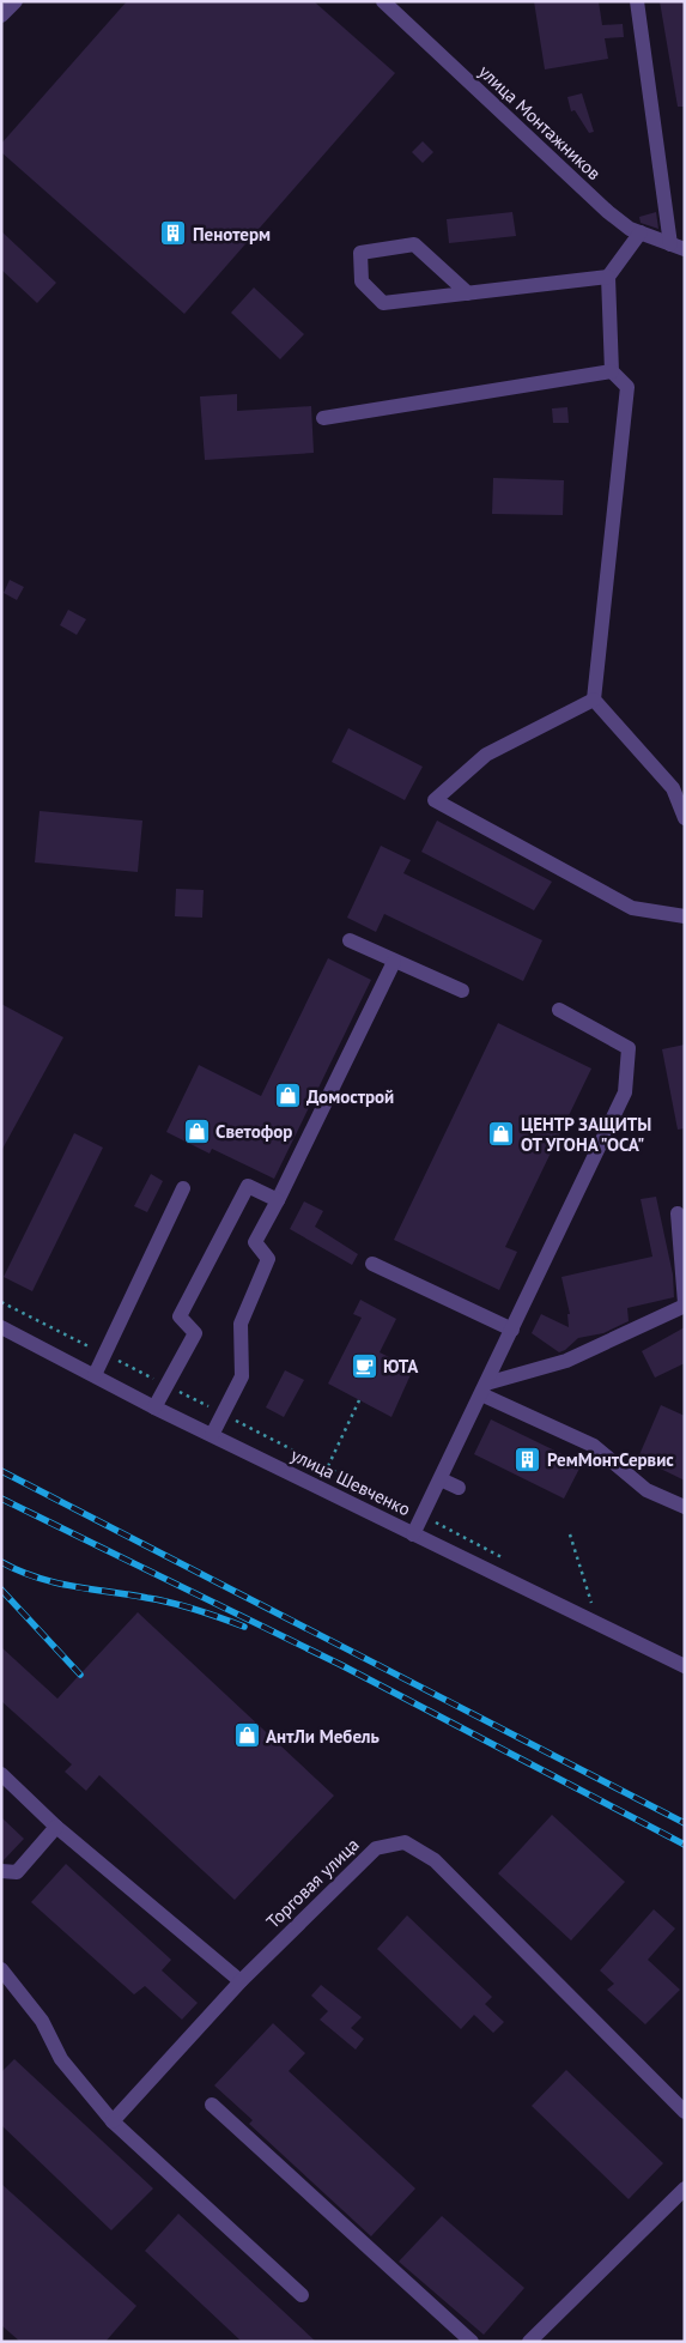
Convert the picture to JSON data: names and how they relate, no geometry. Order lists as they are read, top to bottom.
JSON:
{
  "streets": {
    "street": ["улица Монтажников", "улица Шевченко", "Торговая улица"]
  },
  "places": {
    "building": ["Пенотерм", "РемМонтСервис"],
    "shop": [
      "Домострой",
      "Светофор",
      "ЦЕНТР ЗАЩИТЫ ОТ УГОНА \"ОСА\"",
      "АнтЛи Мебель"
    ],
    "cafe": ["ЮТА"]
  }
}
